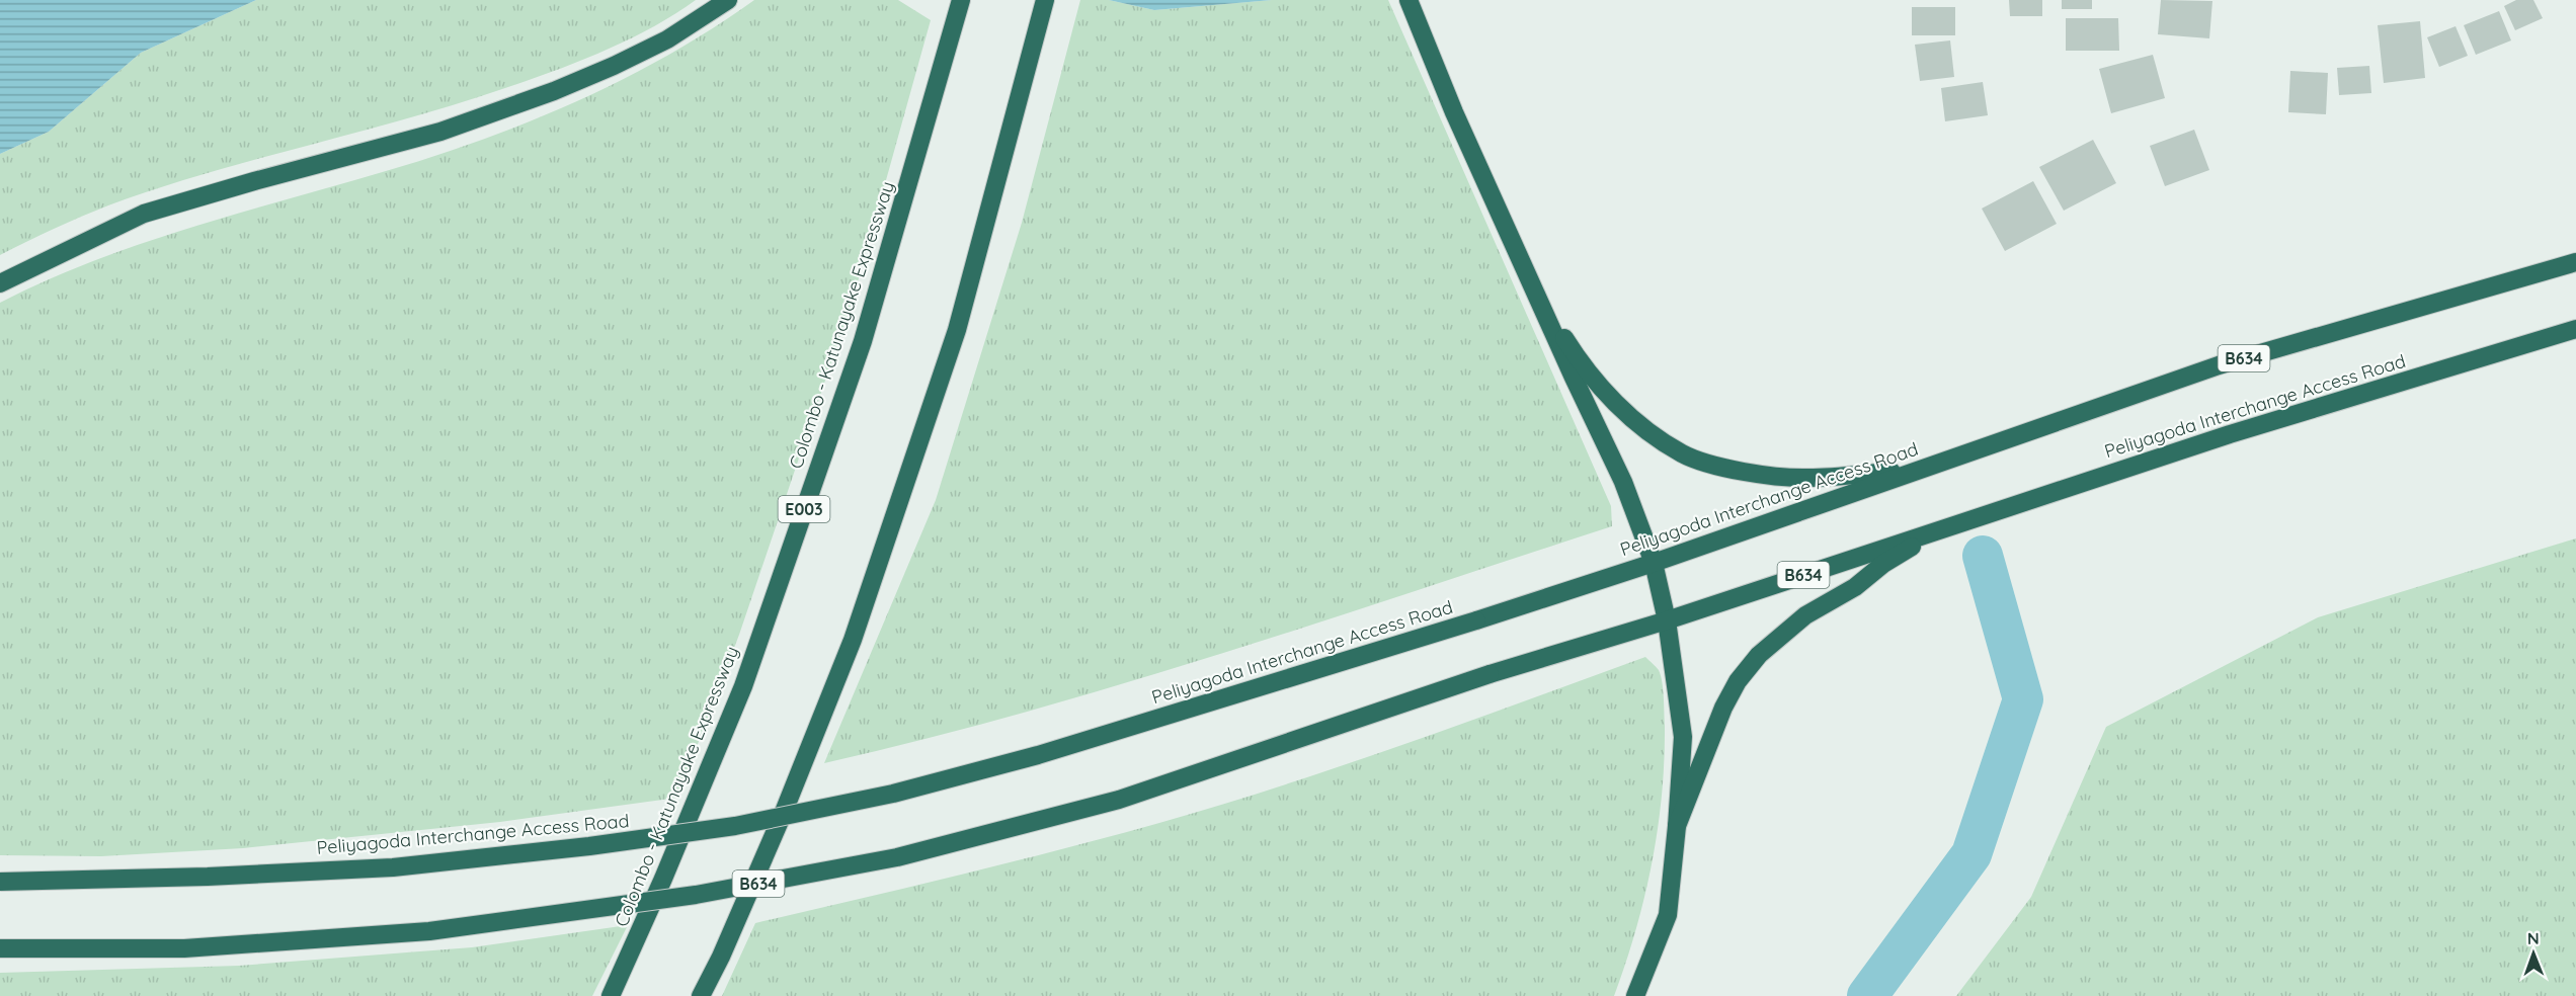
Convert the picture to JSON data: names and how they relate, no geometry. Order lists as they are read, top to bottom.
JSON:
{
  "streets": {
    "highway": [
      "Colombo - Katunayake Expressway",
      "B634",
      "Peliyagoda Interchange Access Road",
      "E003"
    ]
  },
  "north": "top"
}
